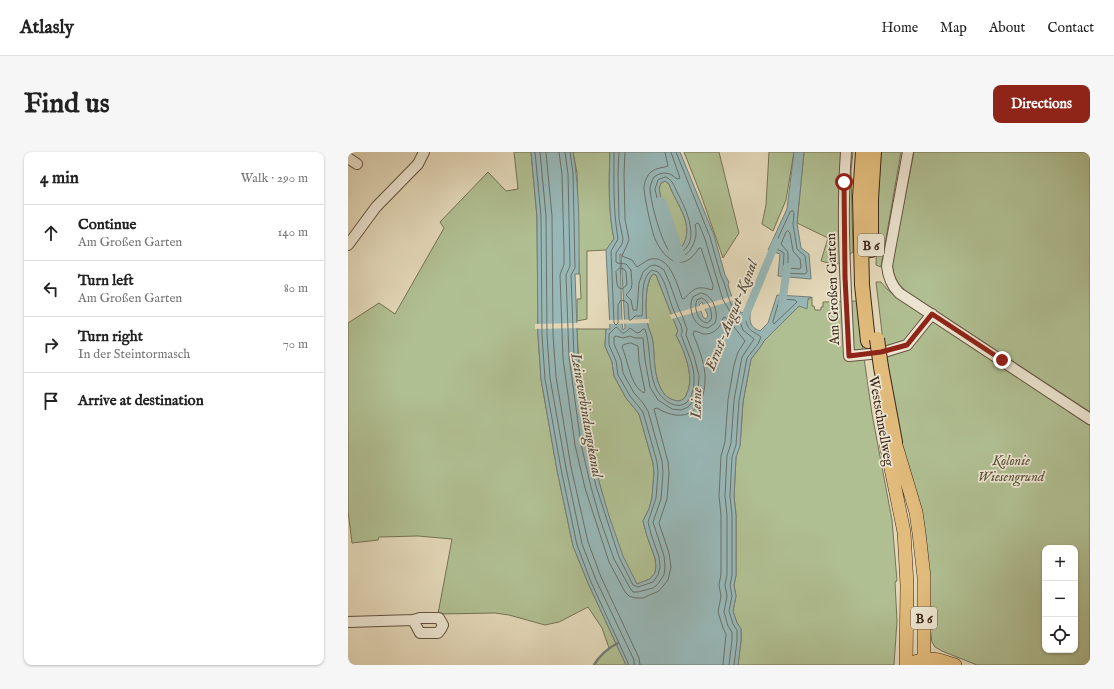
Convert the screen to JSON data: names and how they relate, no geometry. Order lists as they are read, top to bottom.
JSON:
{
  "streets": {
    "highway": ["B 6", "Westschnellweg"],
    "street": ["Am Großen Garten"]
  },
  "water": ["Ernst-August-Kanal", "Leine", "Leineverbindungskanal"],
  "parks": ["Kolonie Wiesengrund"],
  "page": {
    "header": "Atlasly",
    "nav": [
      "Home",
      "Map",
      "About",
      "Contact"
    ],
    "buttons": "Directions",
    "title": "Find us",
    "heading": ["4 min", "Walk · 290 m"],
    "list": [
      ["Continue", "Am Großen Garten", "140 m"],
      ["Turn left", "Am Großen Garten", "80 m"],
      ["Turn right", "In der Steintormasch", "70 m"],
      "Arrive at destination"
    ],
    "map_buttons": ["+", "−"]
  }
}
